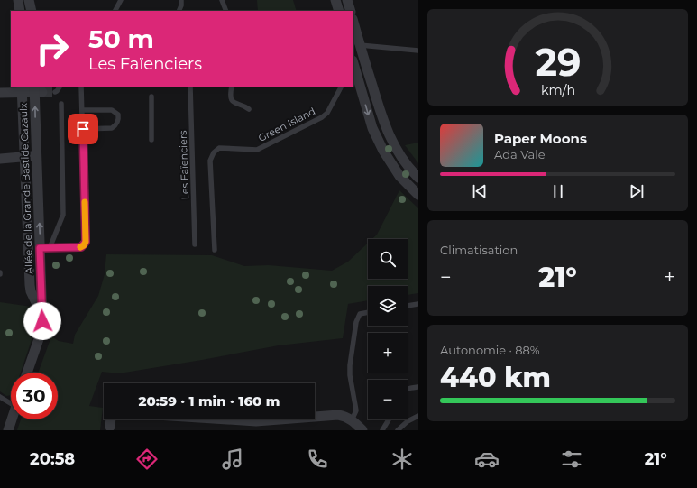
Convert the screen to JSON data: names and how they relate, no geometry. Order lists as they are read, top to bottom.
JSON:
{
  "streets": {
    "street": ["Allée de la Grande Bastide Cazaulx"],
    "lane": ["Green Island", "Les Faïenciers"]
  },
  "page": {
    "turn": ["50 m", "Les Faïenciers"],
    "song": ["Paper Moons", "Ada Vale"],
    "tile": [
      "Climatisation",
      ["Autonomie · 88%", "440 km"]
    ],
    "map_buttons": ["+", "−"],
    "heat": ["−", "21°", "+"],
    "limit": "30",
    "trip": "20:59 · 1 min · 160 m",
    "tabs": ["20:58", "21°"],
    "gauge": ["29", "km/h"]
  }
}
